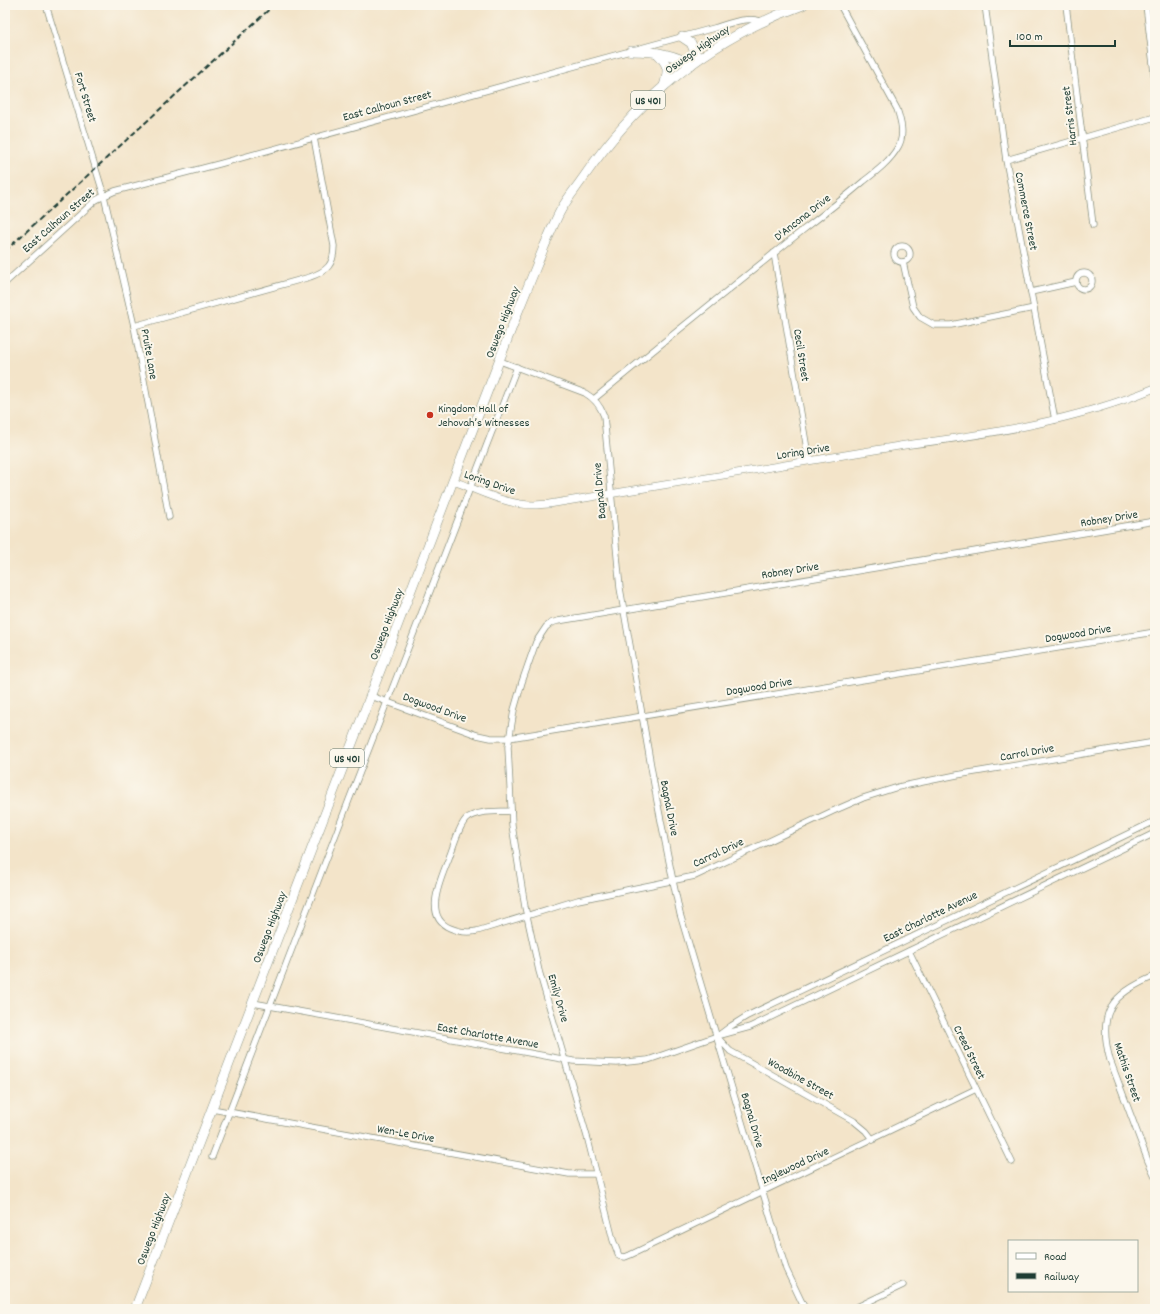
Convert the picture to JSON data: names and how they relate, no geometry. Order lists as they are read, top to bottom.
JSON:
{
  "streets": {
    "main road": ["Oswego Highway", "US 401", "East Calhoun Street"],
    "street": [
      "Fort Street",
      "Harris Street",
      "Commerce Street",
      "D'Ancona Drive",
      "Pruite Lane",
      "Cecil Street",
      "Loring Drive",
      "Bagnal Drive",
      "Robney Drive",
      "Dogwood Drive",
      "Carrol Drive",
      "East Charlotte Avenue",
      "Emily Drive",
      "Creed Street",
      "Mathis Street",
      "Woodbine Street",
      "Wen-Le Drive",
      "Inglewood Drive"
    ]
  },
  "crossings": [
    ["Oswego Highway", "East Calhoun Street"],
    ["Oswego Highway", "Loring Drive"],
    ["Oswego Highway", "Dogwood Drive"],
    ["Oswego Highway", "East Charlotte Avenue"],
    ["Oswego Highway", "Wen-Le Drive"],
    ["Fort Street", "East Calhoun Street"],
    ["Fort Street", "Pruite Lane"],
    ["East Calhoun Street", "Pruite Lane"],
    ["Commerce Street", "Loring Drive"],
    ["D'Ancona Drive", "Cecil Street"],
    ["D'Ancona Drive", "Bagnal Drive"],
    ["Cecil Street", "Loring Drive"],
    ["Loring Drive", "Bagnal Drive"],
    ["Bagnal Drive", "Robney Drive"],
    ["Bagnal Drive", "Dogwood Drive"],
    ["Bagnal Drive", "Carrol Drive"],
    ["Bagnal Drive", "East Charlotte Avenue"],
    ["Bagnal Drive", "Woodbine Street"],
    ["Bagnal Drive", "Inglewood Drive"],
    ["Robney Drive", "Dogwood Drive"],
    ["Robney Drive", "Emily Drive"],
    ["Dogwood Drive", "Emily Drive"],
    ["Carrol Drive", "Emily Drive"],
    ["East Charlotte Avenue", "Emily Drive"],
    ["East Charlotte Avenue", "Creed Street"],
    ["East Charlotte Avenue", "Woodbine Street"],
    ["Emily Drive", "Wen-Le Drive"],
    ["Emily Drive", "Inglewood Drive"],
    ["Creed Street", "Inglewood Drive"],
    ["Woodbine Street", "Inglewood Drive"]
  ],
  "places": ["Kingdom Hall of Jehovah’s Witnesses"],
  "legend": ["Road", "Railway"],
  "scale_bar": "100 m"
}
